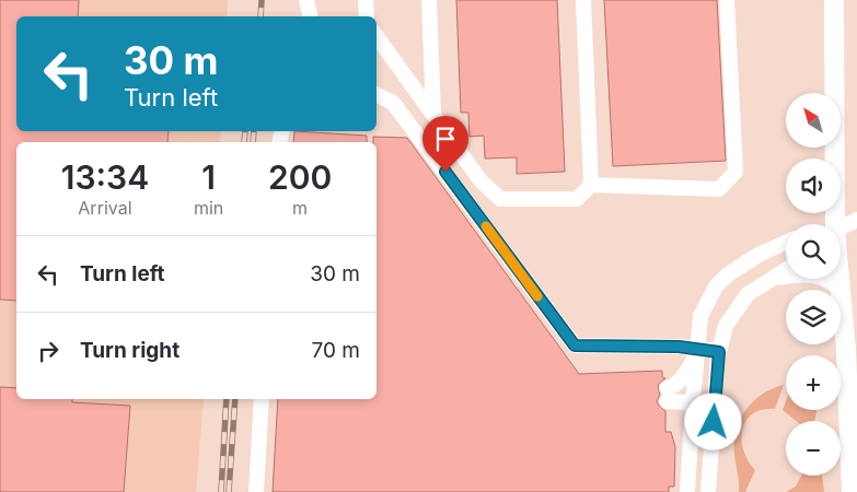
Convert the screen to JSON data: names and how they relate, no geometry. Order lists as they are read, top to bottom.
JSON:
{
  "north": "top left",
  "page": {
    "turn": ["30 m", "Turn left"],
    "map_buttons": ["+", "−"],
    "eta": [
      "13:34",
      "Arrival",
      "1",
      "min",
      "200",
      "m"
    ],
    "list": [
      {
        "name": "Turn left",
        "value": "30 m"
      },
      {
        "name": "Turn right",
        "value": "70 m"
      }
    ]
  }
}
